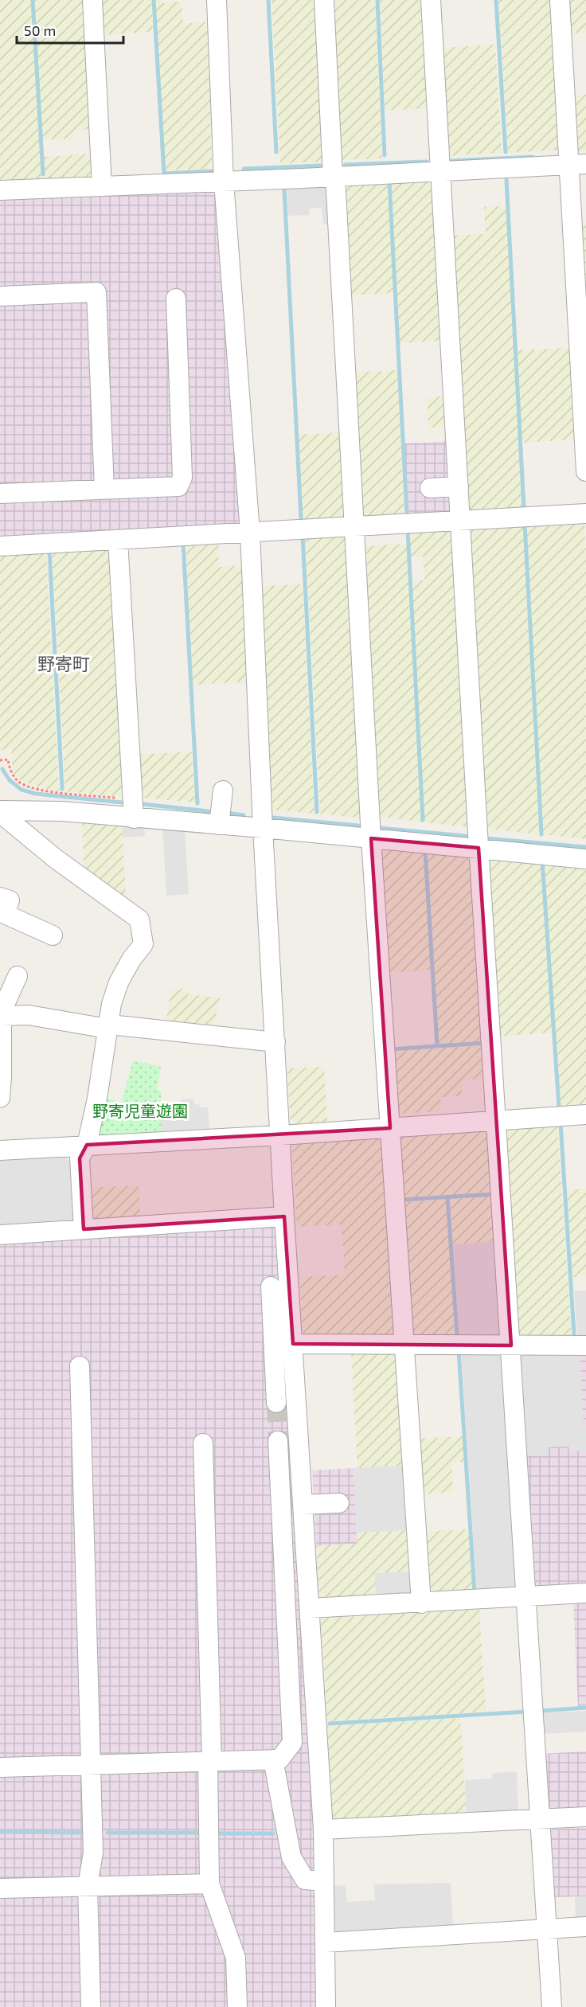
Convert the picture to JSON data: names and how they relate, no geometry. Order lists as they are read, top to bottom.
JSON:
{
  "districts": ["野寄町"],
  "parks": ["野寄児童遊園"],
  "scale_bar": "50 m"
}
